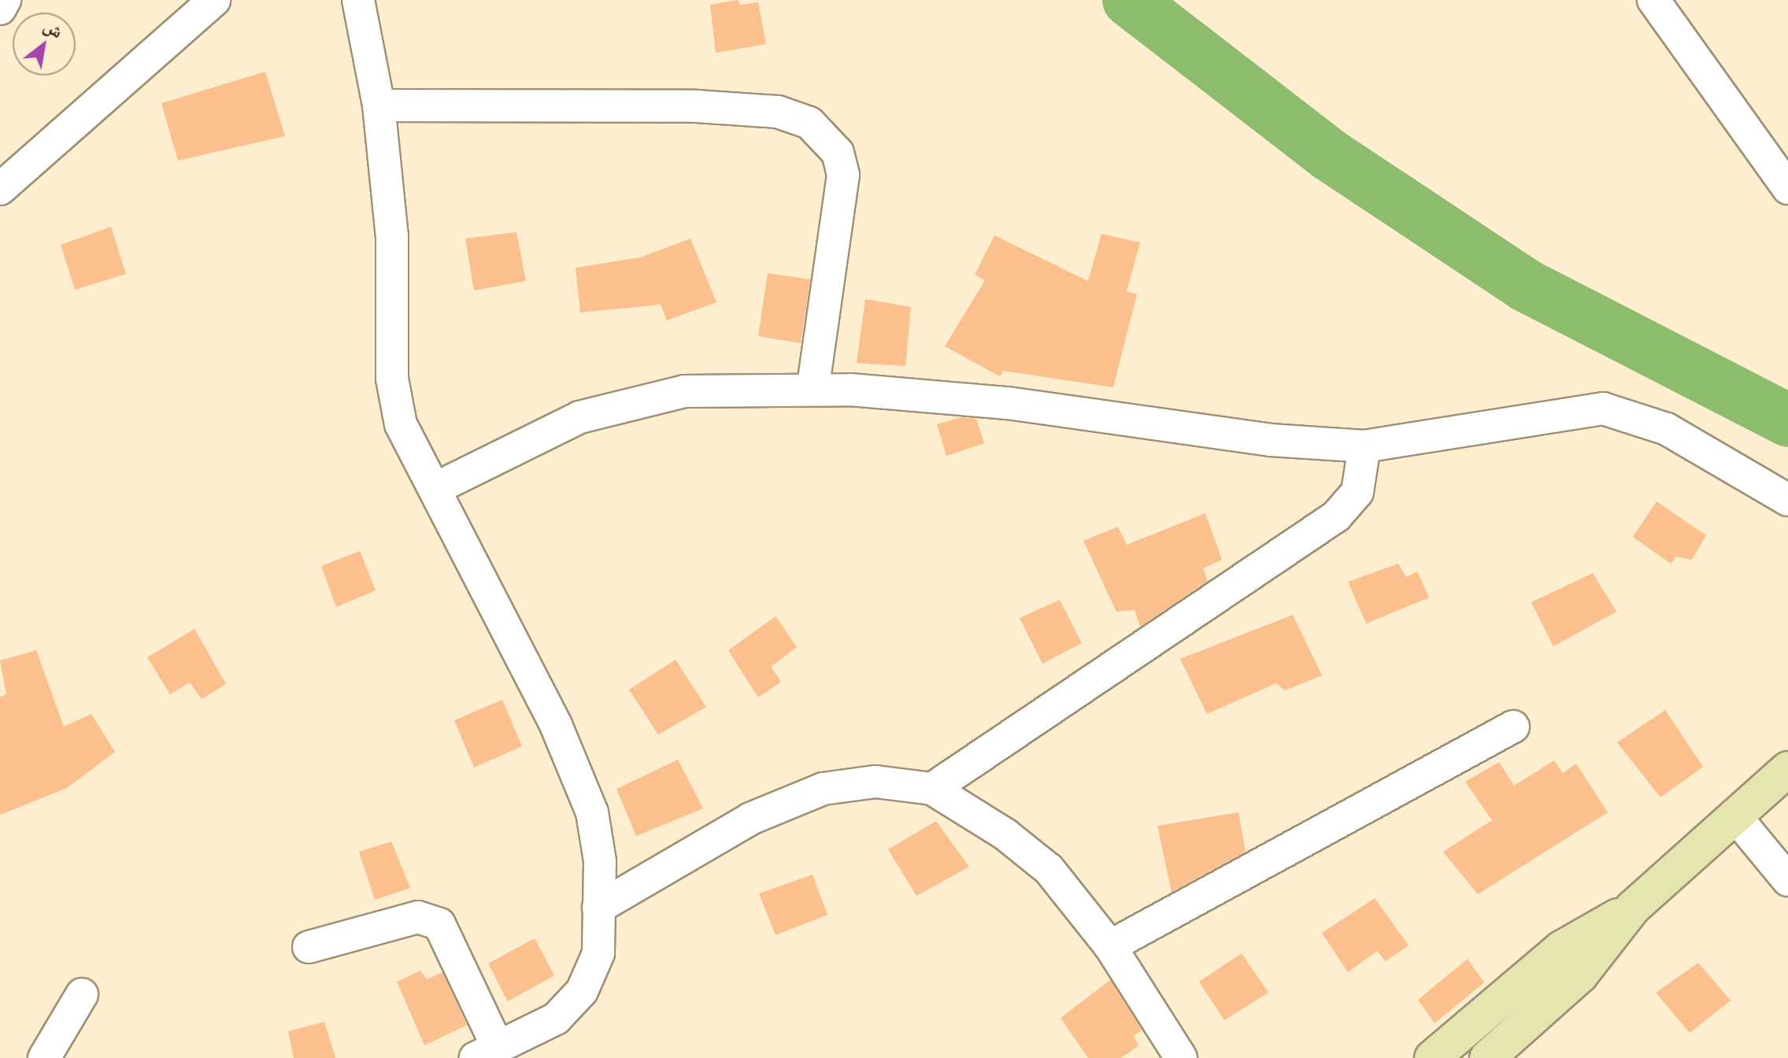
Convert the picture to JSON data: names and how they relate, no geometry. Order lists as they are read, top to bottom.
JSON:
{
  "north": "top right"
}
